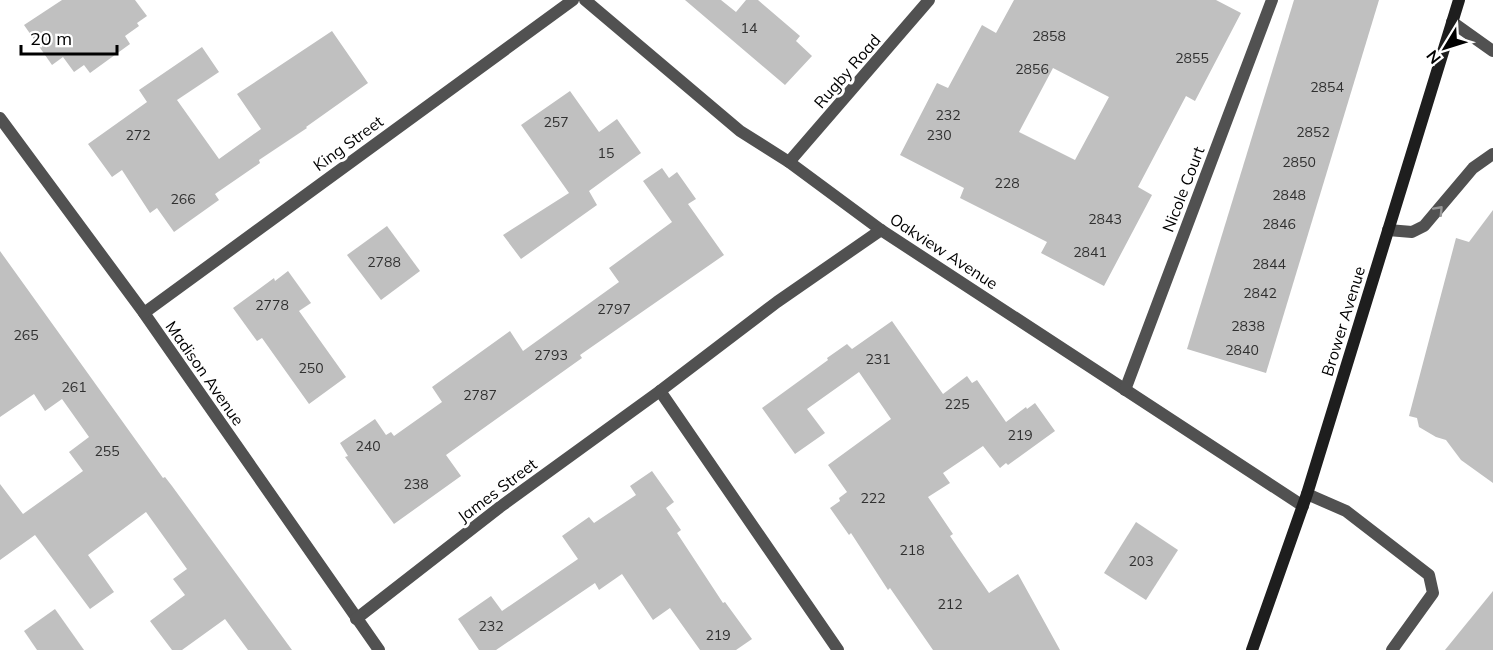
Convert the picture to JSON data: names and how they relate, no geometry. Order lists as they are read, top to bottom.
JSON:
{
  "streets": {
    "main road": ["Brower Avenue"],
    "street": [
      "Rugby Road",
      "King Street",
      "Nicole Court",
      "Oakview Avenue",
      "Madison Avenue",
      "James Street"
    ]
  },
  "crossings": [
    ["Rugby Road", "Oakview Avenue"],
    ["King Street", "Madison Avenue"],
    ["Nicole Court", "Oakview Avenue"],
    ["Oakview Avenue", "Brower Avenue"],
    ["Oakview Avenue", "James Street"],
    ["Madison Avenue", "James Street"]
  ],
  "house_numbers": [
    "14",
    "2858",
    "2855",
    "2856",
    "2854",
    "232",
    "257",
    "2852",
    "272",
    "230",
    "15",
    "2850",
    "228",
    "2848",
    "266",
    "2843",
    "2846",
    "2841",
    "2788",
    "2844",
    "2842",
    "2778",
    "2797",
    "2838",
    "265",
    "2840",
    "2793",
    "231",
    "250",
    "261",
    "2787",
    "225",
    "219",
    "240",
    "255",
    "238",
    "222",
    "218",
    "203",
    "212",
    "232",
    "219"
  ],
  "scale_bar": "20 m",
  "north": "bottom left"
}
